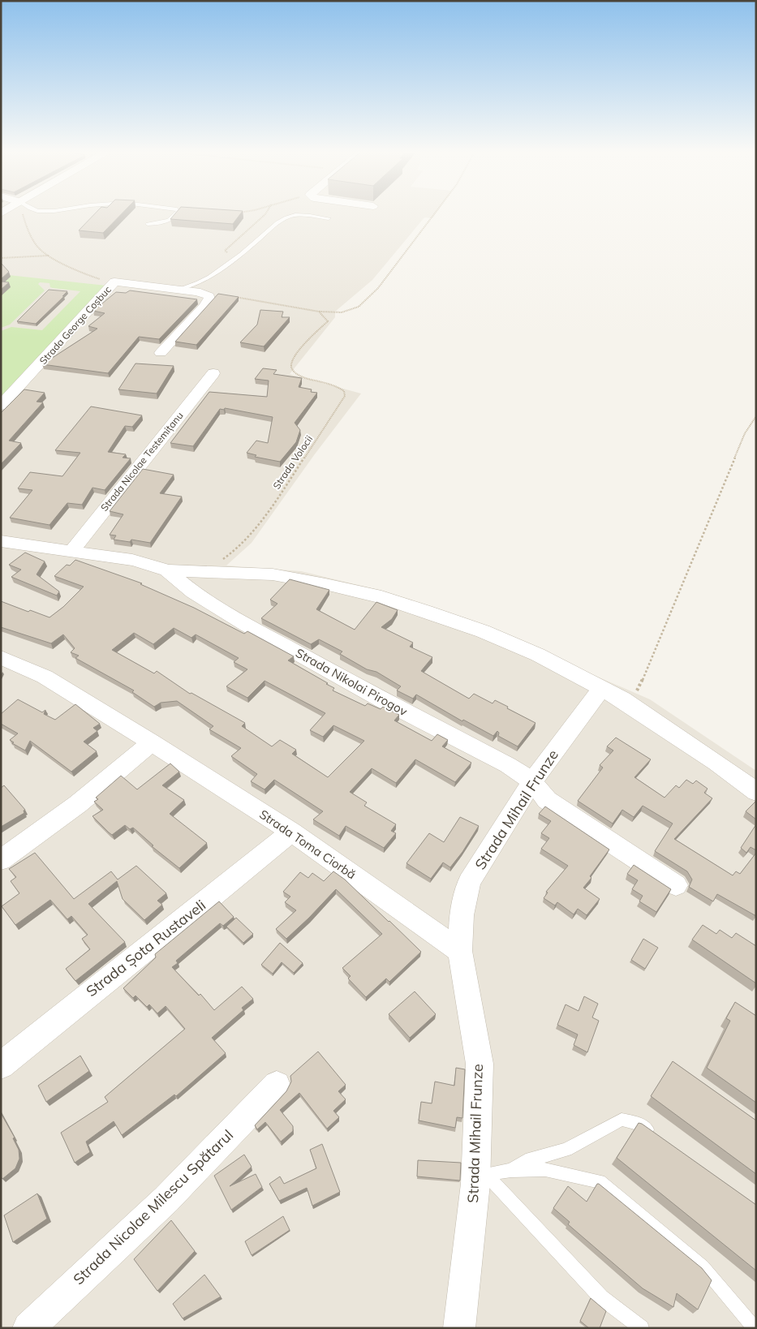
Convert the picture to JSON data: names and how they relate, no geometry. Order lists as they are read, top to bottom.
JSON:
{
  "streets": {
    "street": [
      "Strada George Coșbuc",
      "Strada Nicolae Testemițanu",
      "Strada Nikolai Pirogov",
      "Strada Mihail Frunze",
      "Strada Toma Ciorbă",
      "Strada Șota Rustaveli",
      "Strada Nicolae Milescu Spătarul"
    ],
    "path": ["Strada Volocii"]
  },
  "crossings": [
    ["Strada Nicolae Testemițanu", "Strada Nikolai Pirogov"],
    ["Strada Nikolai Pirogov", "Strada Mihail Frunze"],
    ["Strada Mihail Frunze", "Strada Toma Ciorbă"],
    ["Strada Toma Ciorbă", "Strada Șota Rustaveli"]
  ]
}
